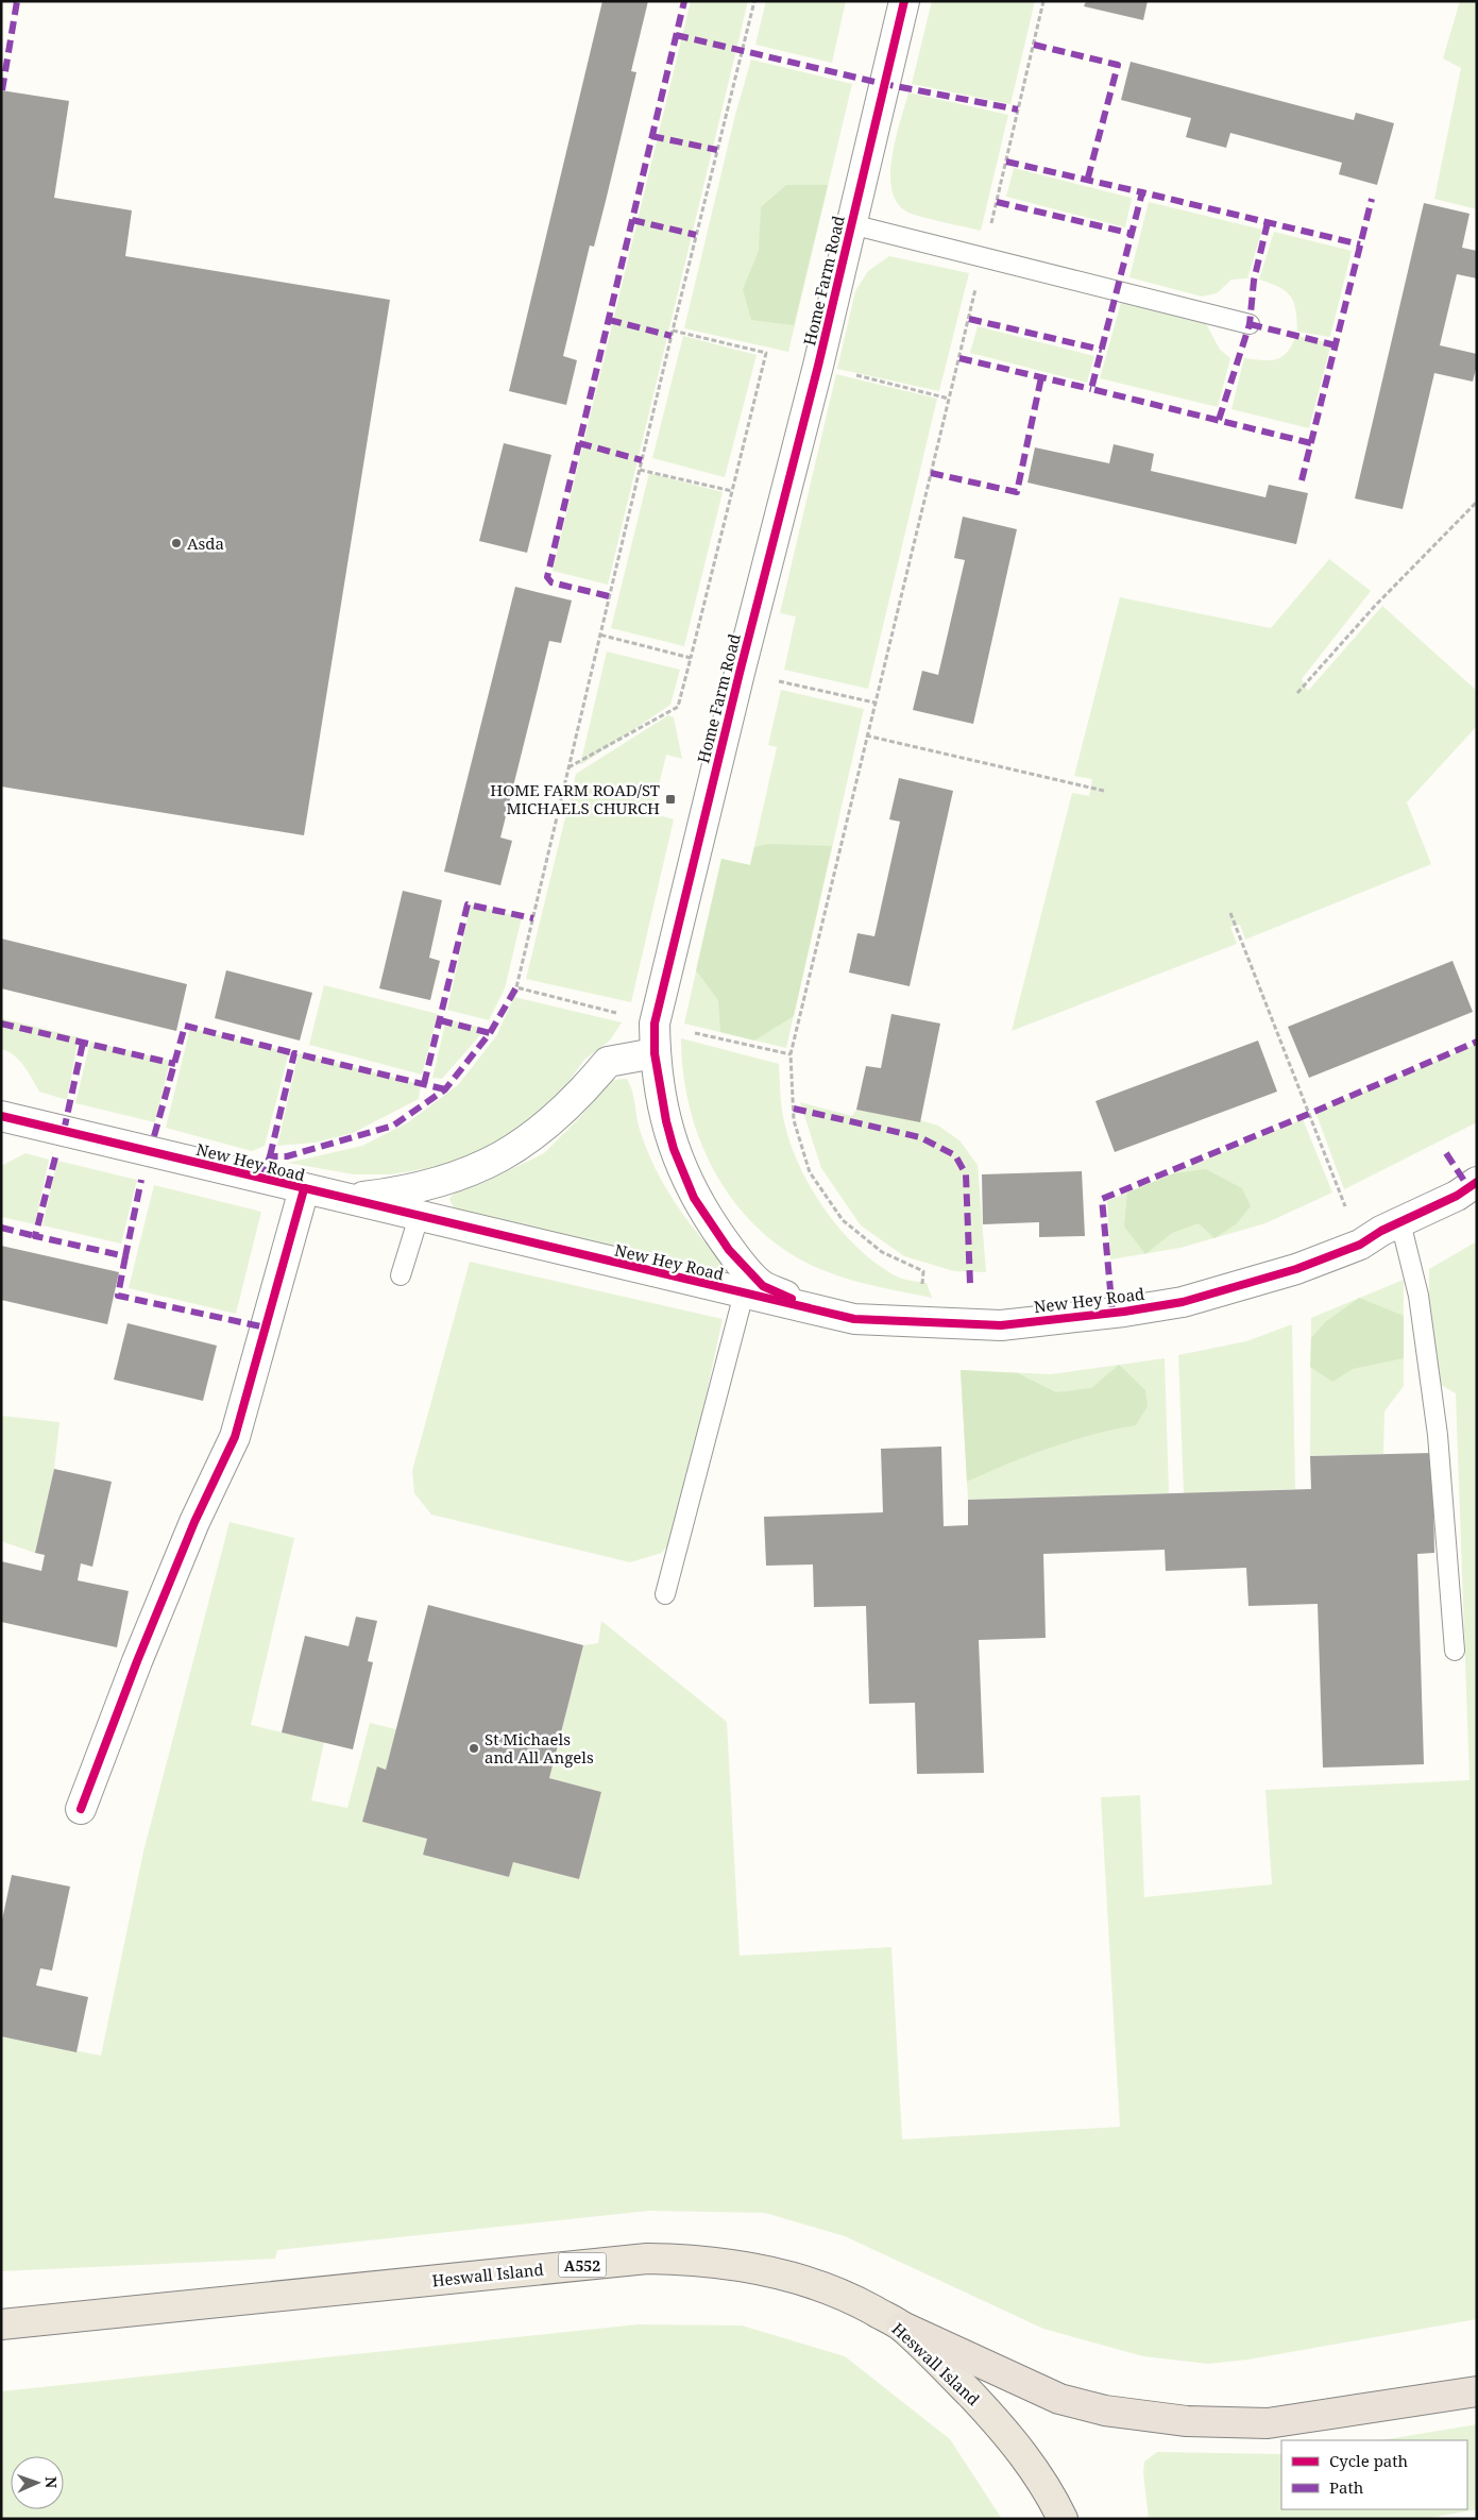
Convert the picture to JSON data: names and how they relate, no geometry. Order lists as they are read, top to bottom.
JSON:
{
  "streets": {
    "highway": ["A552", "Heswall Island"],
    "street": ["Home Farm Road", "New Hey Road"]
  },
  "crossings": [
    ["Home Farm Road", "New Hey Road"]
  ],
  "places": {
    "other": ["Asda", "St Michaels and All Angels"],
    "transit": ["HOME FARM ROAD/ST MICHAELS CHURCH"]
  },
  "legend": ["Cycle path", "Path"],
  "north": "right"
}
